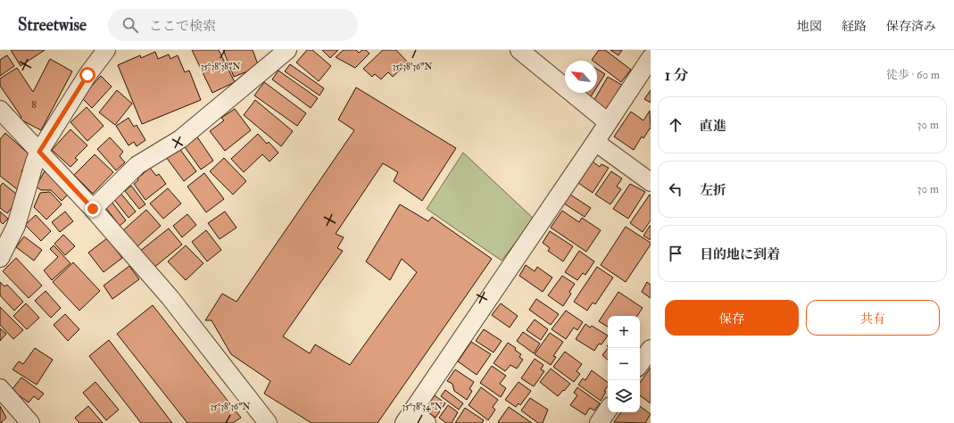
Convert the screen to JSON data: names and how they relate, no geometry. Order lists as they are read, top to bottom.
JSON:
{
  "house_numbers": ["8"],
  "north": "top left",
  "page": {
    "header": "Streetwise",
    "search": "ここで検索",
    "nav": ["地図", "経路", "保存済み"],
    "heading": ["1 分", "徒歩 · 60 m"],
    "list": [
      ["直進", "30 m"],
      ["左折", "30 m"],
      "目的地に到着"
    ],
    "buttons": ["保存", "共有"],
    "map_buttons": ["+", "−"]
  },
  "coordinates": ["35°38'38\"N", "35°38'36\"N", "35°38'34\"N"]
}
